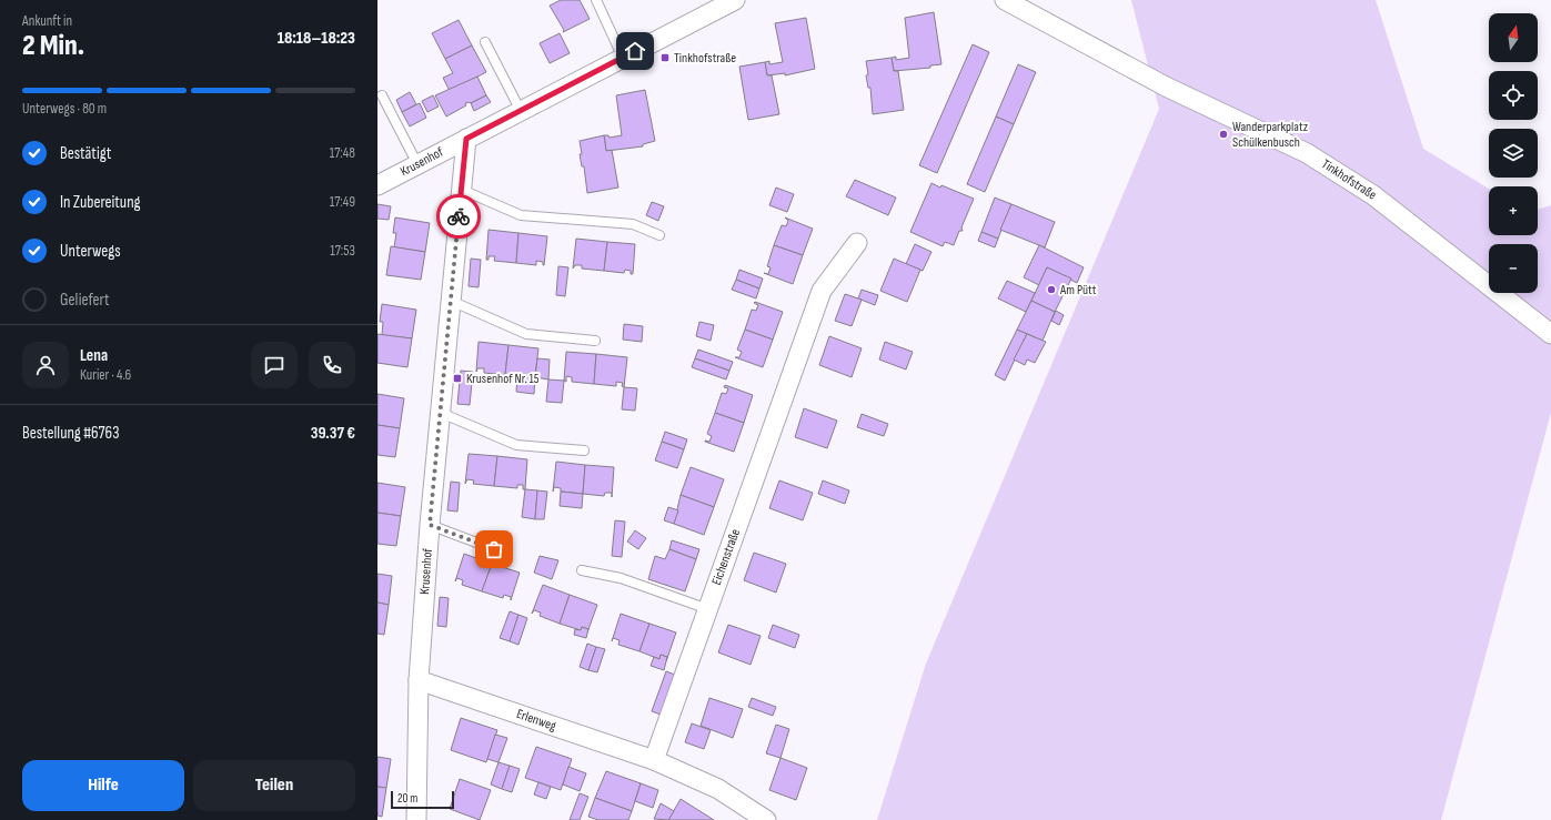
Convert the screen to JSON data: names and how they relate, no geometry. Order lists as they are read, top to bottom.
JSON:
{
  "streets": {
    "street": [
      "Krusenhof",
      "Tinkhofstraße",
      "Eichenstraße",
      "Erlenweg"
    ]
  },
  "crossings": [
    ["Krusenhof", "Erlenweg"],
    ["Eichenstraße", "Erlenweg"]
  ],
  "places": {
    "transit": ["Tinkhofstraße", "Krusenhof Nr. 15"],
    "other": ["Wanderparkplatz Schülkenbusch", "Am Pütt"]
  },
  "scale_bar": "20 m",
  "north": "top",
  "page": {
    "heading": ["2 Min.", "Ankunft in", "18:18–18:23"],
    "panel": [
      "Lena",
      "Kurier · 4.6",
      "Bestellung #6763",
      "39.37 €"
    ],
    "map_buttons": ["+", "−"],
    "bar": "Unterwegs · 80 m",
    "list": [
      ["Bestätigt", "17:48"],
      ["In Zubereitung", "17:49"],
      ["Unterwegs", "17:53"],
      "Geliefert"
    ],
    "buttons": ["Hilfe", "Teilen"],
    "scale": "20 m"
  }
}
